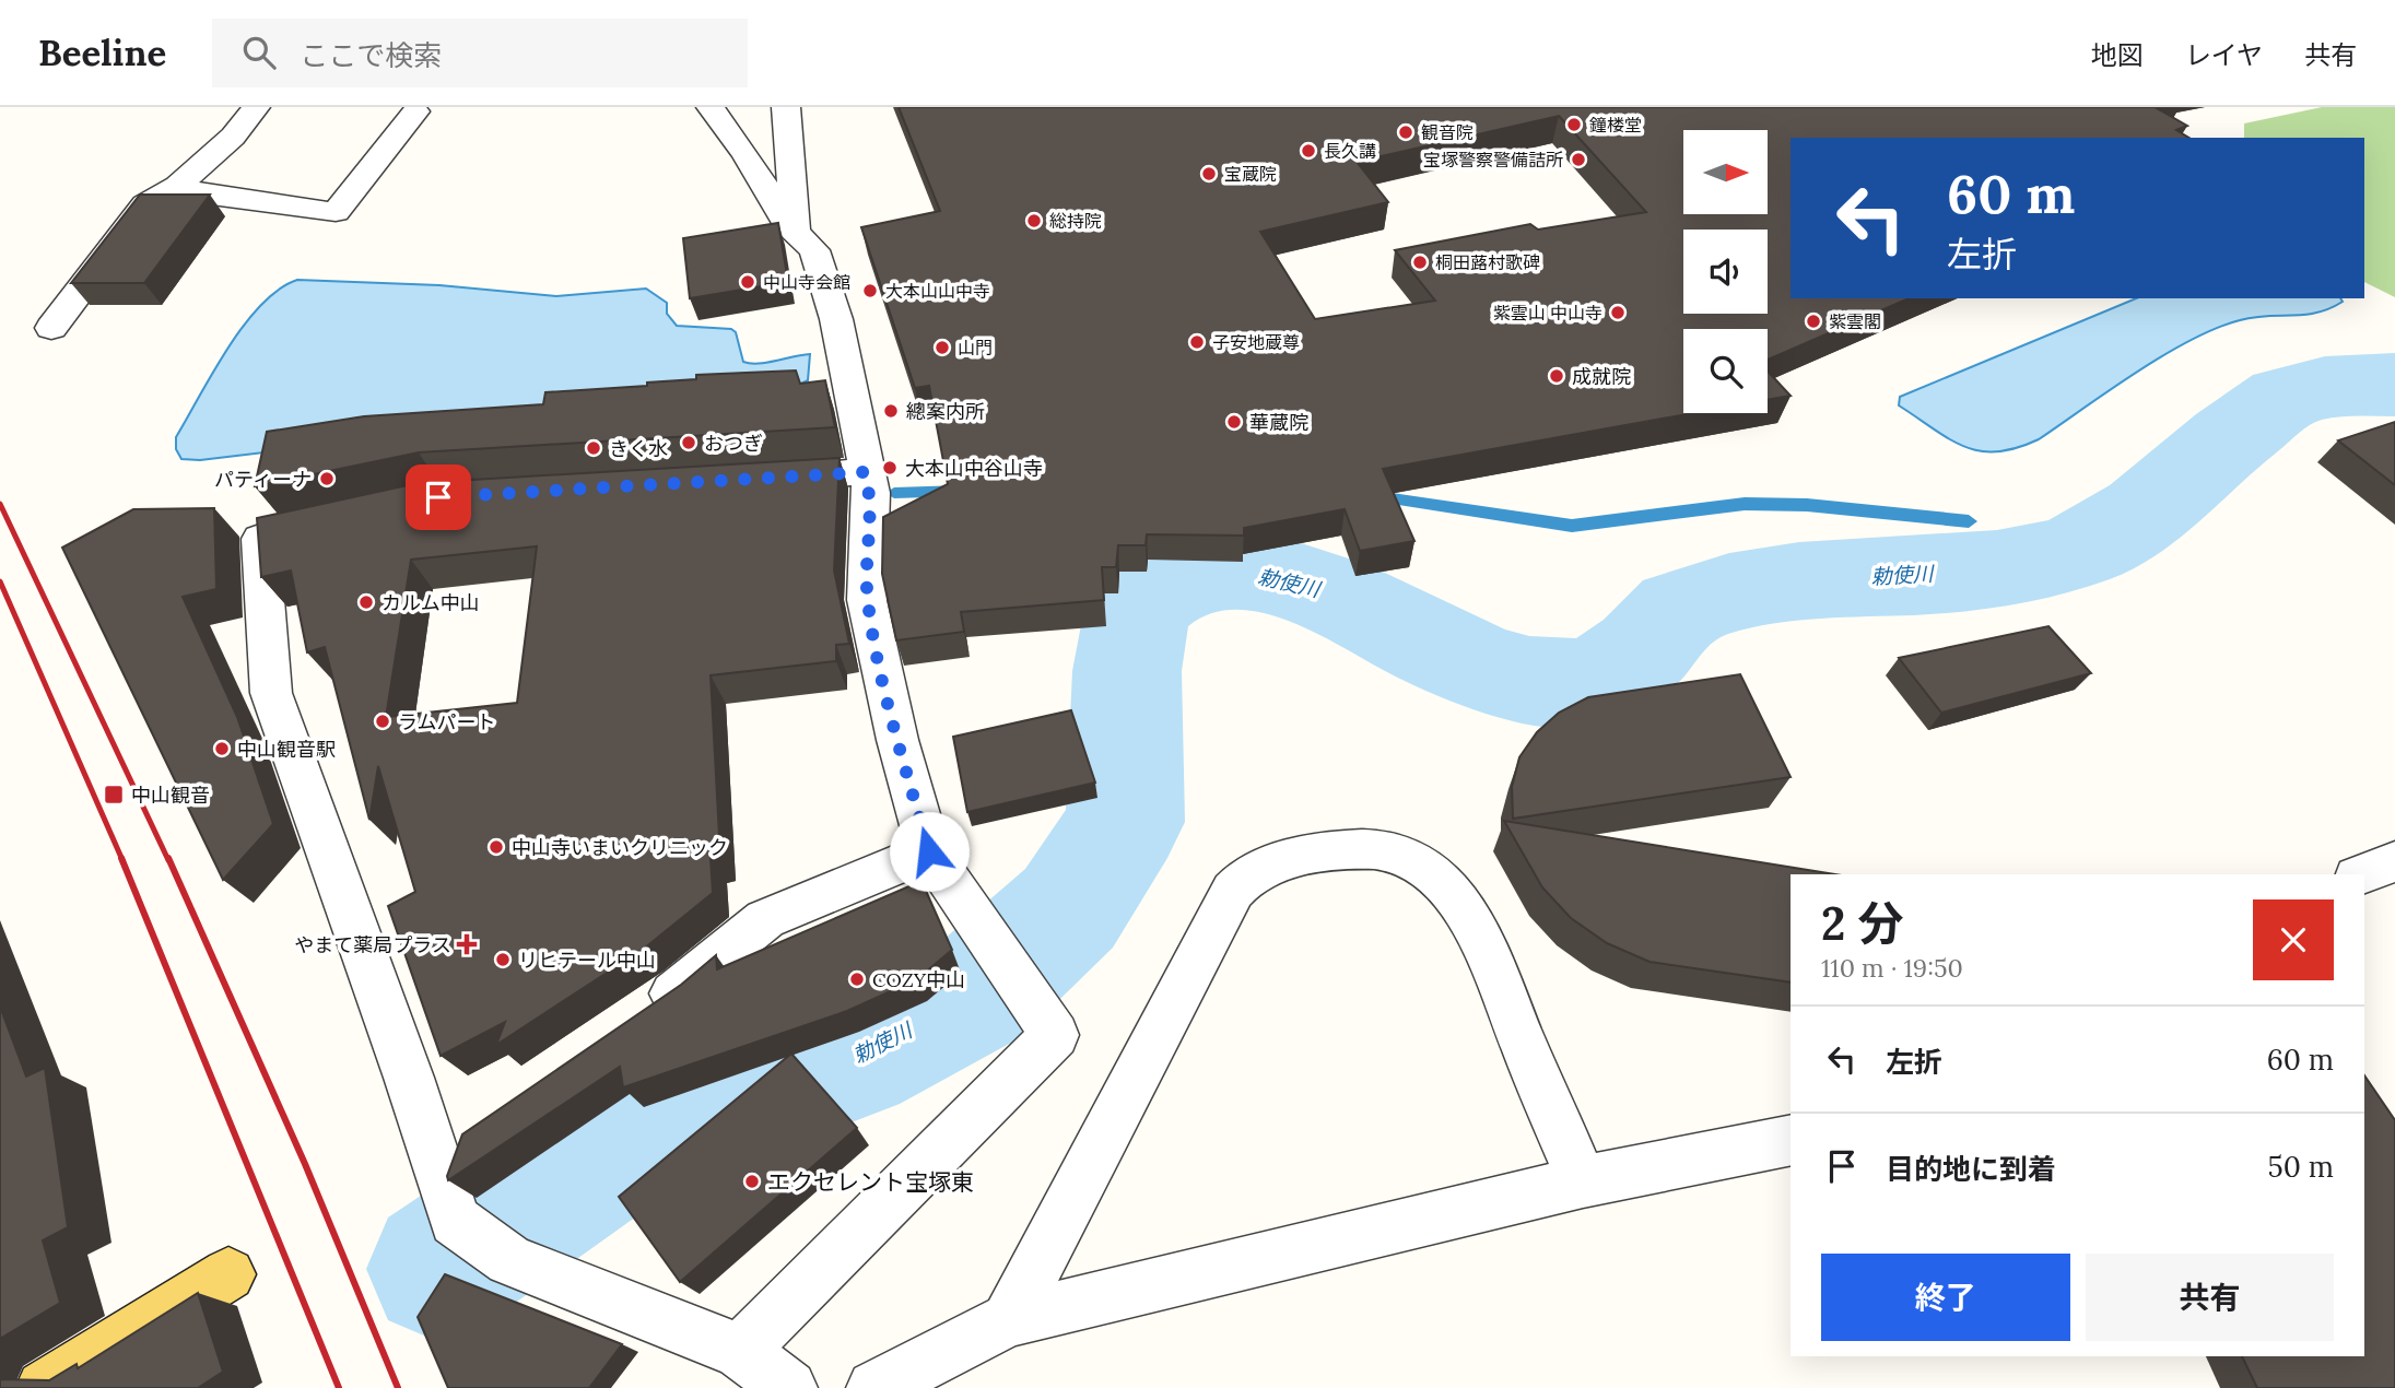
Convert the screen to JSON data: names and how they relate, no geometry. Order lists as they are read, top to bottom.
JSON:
{
  "water": ["勅使川"],
  "places": {
    "other": [
      "鐘楼堂",
      "観音院",
      "長久講",
      "宝塚警察警備詰所",
      "宝蔵院",
      "総持院",
      "桐田蕗村歌碑",
      "中山寺会館",
      "大本山山中寺",
      "紫雲山 中山寺",
      "紫雲閣",
      "子安地蔵尊",
      "山門",
      "成就院",
      "總案内所",
      "華蔵院",
      "おつぎ",
      "きく水",
      "大本山中谷山寺",
      "パティーナ",
      "カルム中山",
      "ラムパート",
      "中山観音駅",
      "中山寺いまいクリニック",
      "リヒテール中山",
      "COZY中山",
      "エクセレント宝塚東"
    ],
    "transit": ["中山観音"],
    "health": ["やまて薬局プラス"]
  },
  "north": "right",
  "page": {
    "header": "Beeline",
    "search": "ここで検索",
    "nav": ["地図", "レイヤ", "共有"],
    "turn": ["60 m", "左折"],
    "heading": ["2 分", "110 m · 19:50"],
    "list": [
      {
        "name": "左折",
        "value": "60 m"
      },
      {
        "name": "目的地に到着",
        "value": "50 m"
      }
    ],
    "buttons": ["終了", "共有"]
  }
}
